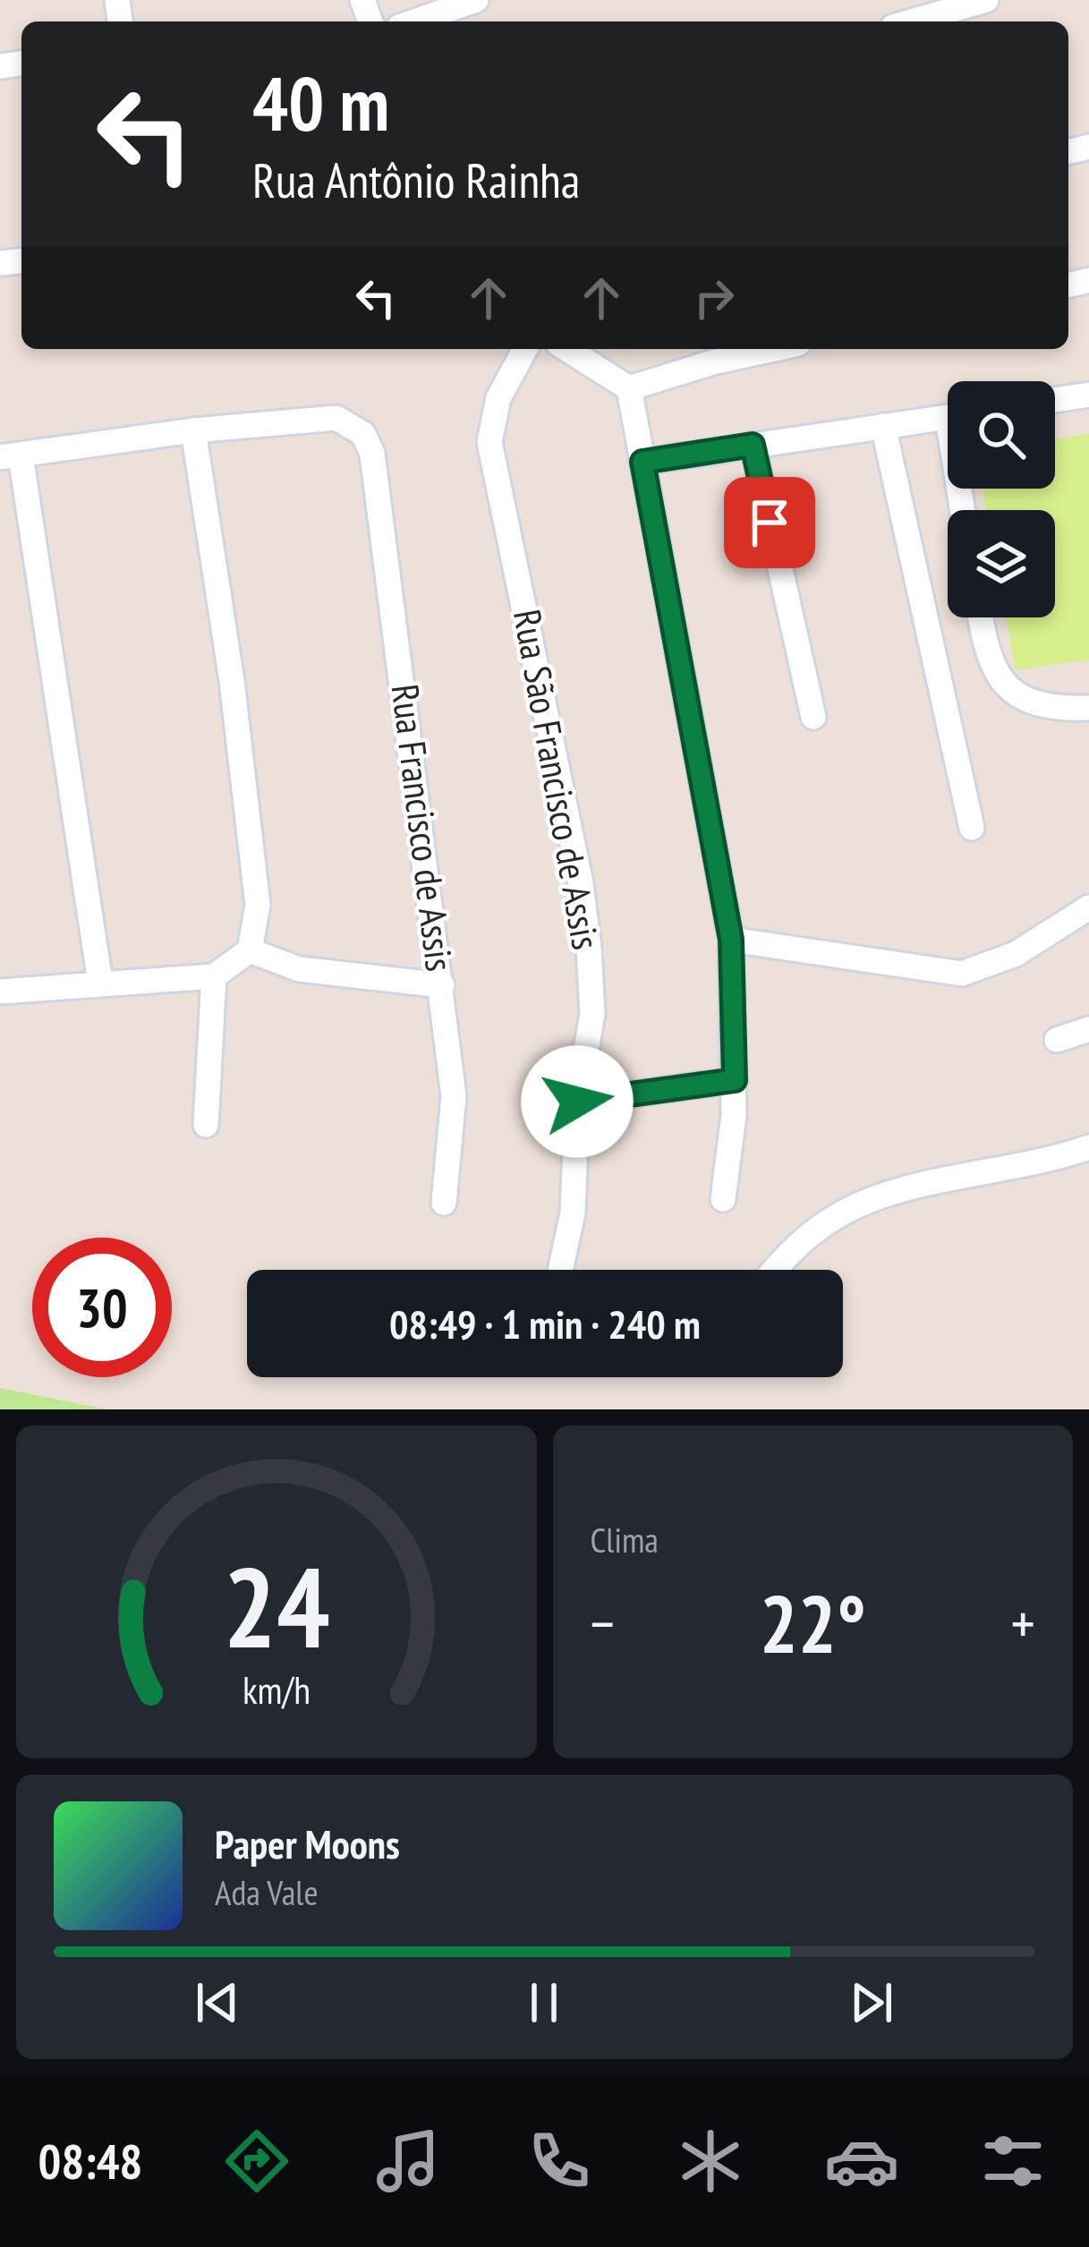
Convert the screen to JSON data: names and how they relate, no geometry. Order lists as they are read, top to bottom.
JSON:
{
  "streets": {
    "street": ["Rua São Francisco de Assis", "Rua Francisco de Assis"]
  },
  "page": {
    "turn": ["40 m", "Rua Antônio Rainha"],
    "limit": "30",
    "trip": "08:49 · 1 min · 240 m",
    "tile": "Clima",
    "heat": ["−", "22°", "+"],
    "song": ["Paper Moons", "Ada Vale"],
    "tabs": "08:48",
    "gauge": ["24", "km/h"]
  }
}
